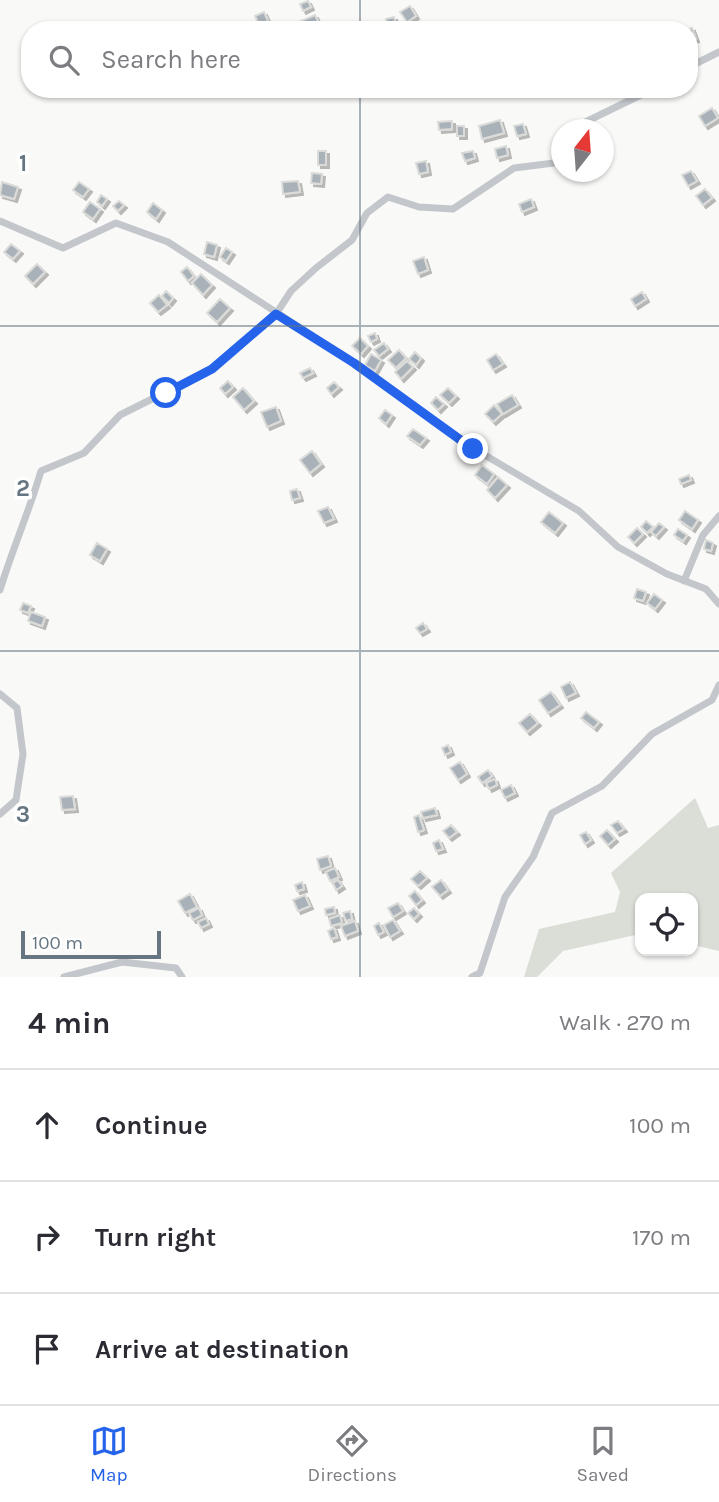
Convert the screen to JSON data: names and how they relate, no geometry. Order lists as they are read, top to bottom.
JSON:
{
  "scale_bar": "100 m",
  "north": "top",
  "page": {
    "search": "Search here",
    "scale": "100 m",
    "heading": ["4 min", "Walk · 270 m"],
    "list": [
      ["Continue", "100 m"],
      ["Turn right", "170 m"],
      "Arrive at destination"
    ],
    "nav": ["Map", "Directions", "Saved"]
  },
  "grid": {
    "rows": ["1", "2", "3"]
  }
}
